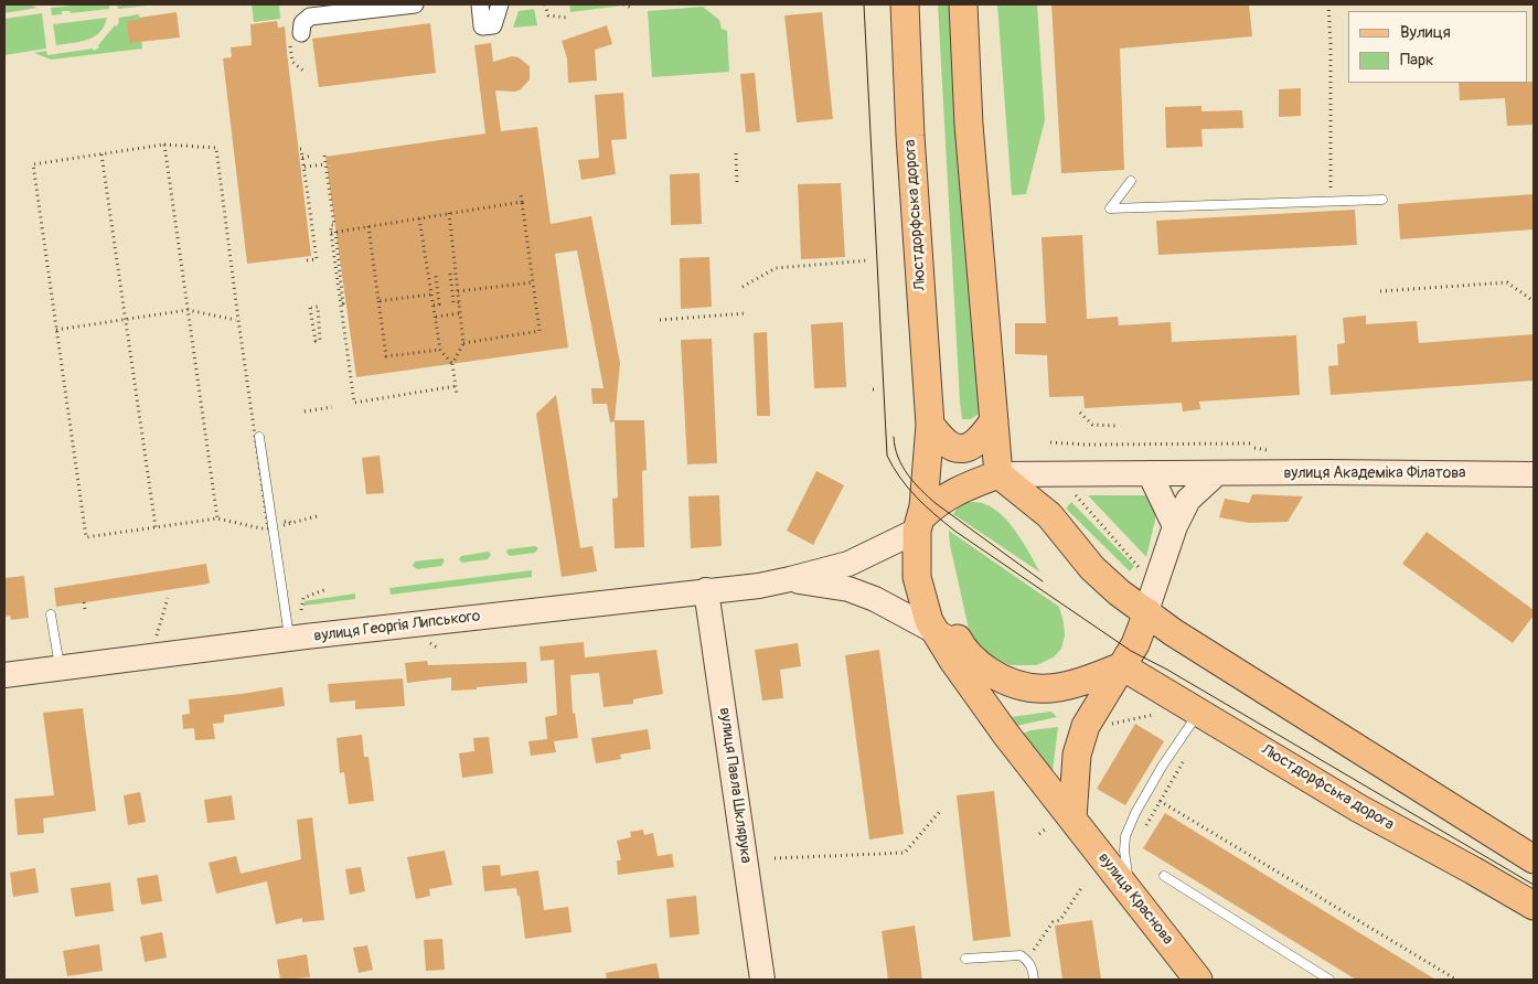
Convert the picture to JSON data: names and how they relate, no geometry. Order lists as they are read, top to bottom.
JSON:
{
  "streets": {
    "main road": ["Люстдорфська дорога", "вулиця Краснова"],
    "street": ["вулиця Академіка Філатова", "вулиця Георгія Липського", "вулиця Павла Шклярука"]
  },
  "crossings": [
    ["Люстдорфська дорога", "вулиця Георгія Липського"],
    ["Люстдорфська дорога", "вулиця Краснова"],
    ["вулиця Георгія Липського", "вулиця Павла Шклярука"],
    ["вулиця Георгія Липського", "вулиця Краснова"]
  ],
  "legend": ["Вулиця", "Парк"]
}
